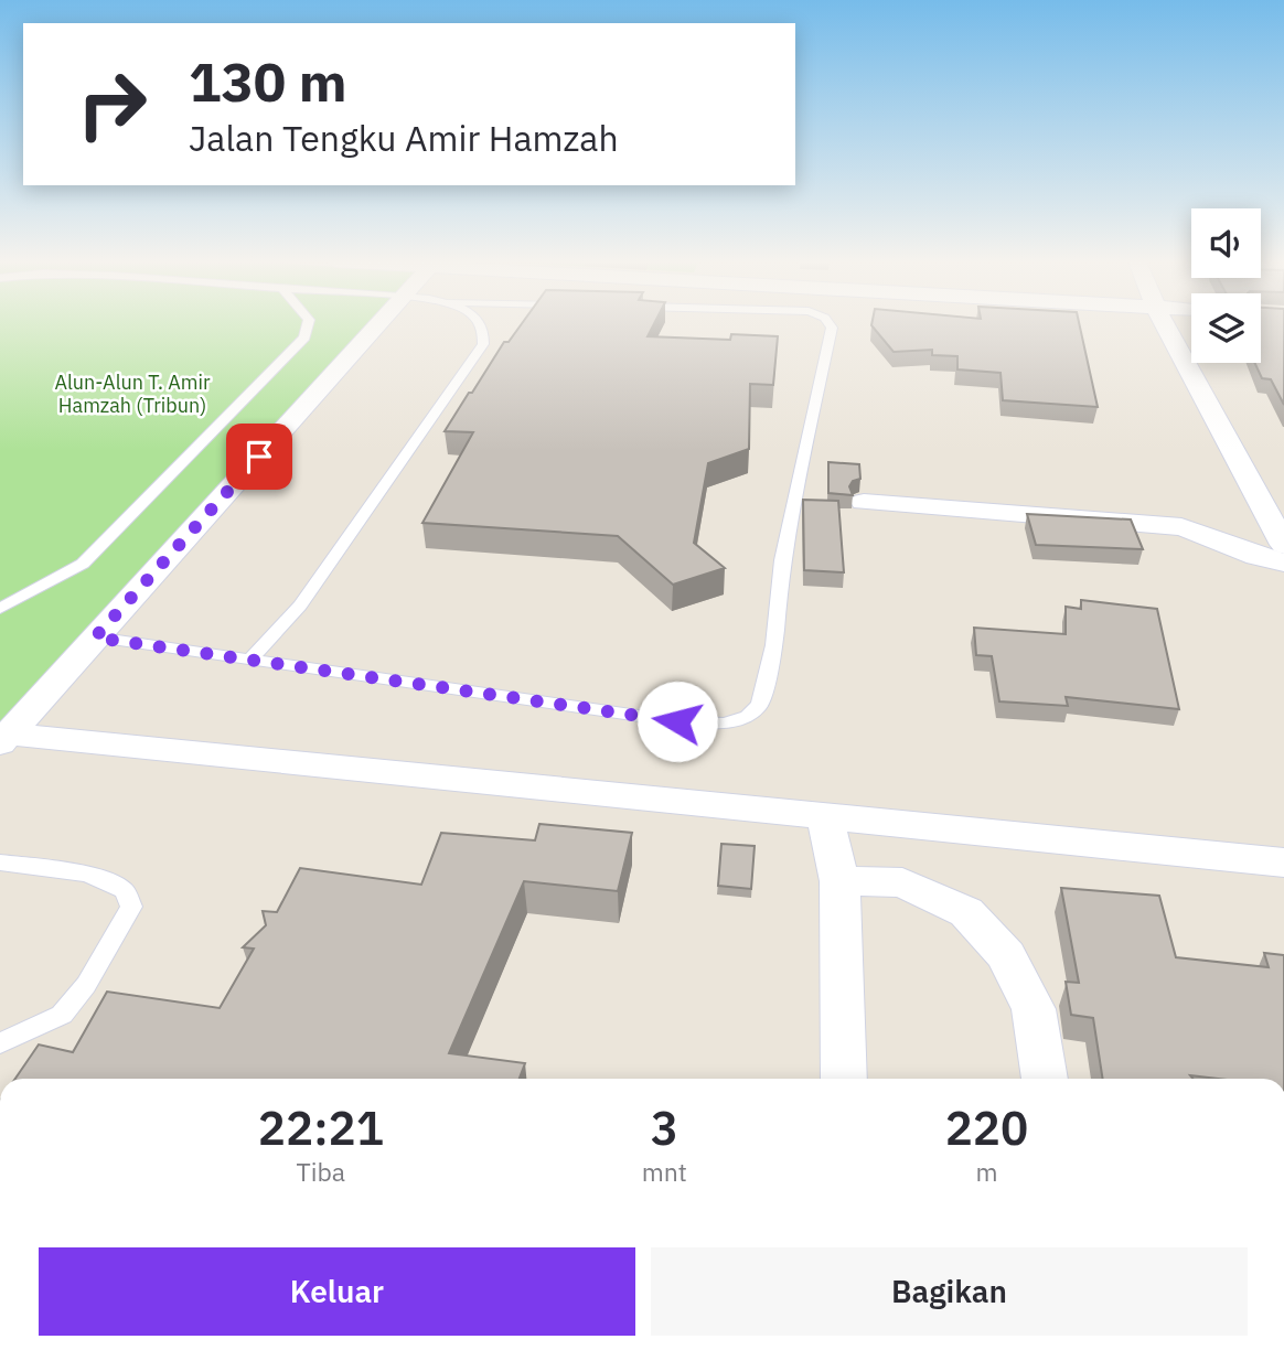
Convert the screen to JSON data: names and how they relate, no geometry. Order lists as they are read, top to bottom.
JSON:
{
  "parks": ["Alun-Alun T. Amir Hamzah (Tribun)"],
  "page": {
    "turn": ["130 m", "Jalan Tengku Amir Hamzah"],
    "eta": [
      "22:21",
      "Tiba",
      "3",
      "mnt",
      "220",
      "m"
    ],
    "buttons": ["Keluar", "Bagikan"]
  }
}
